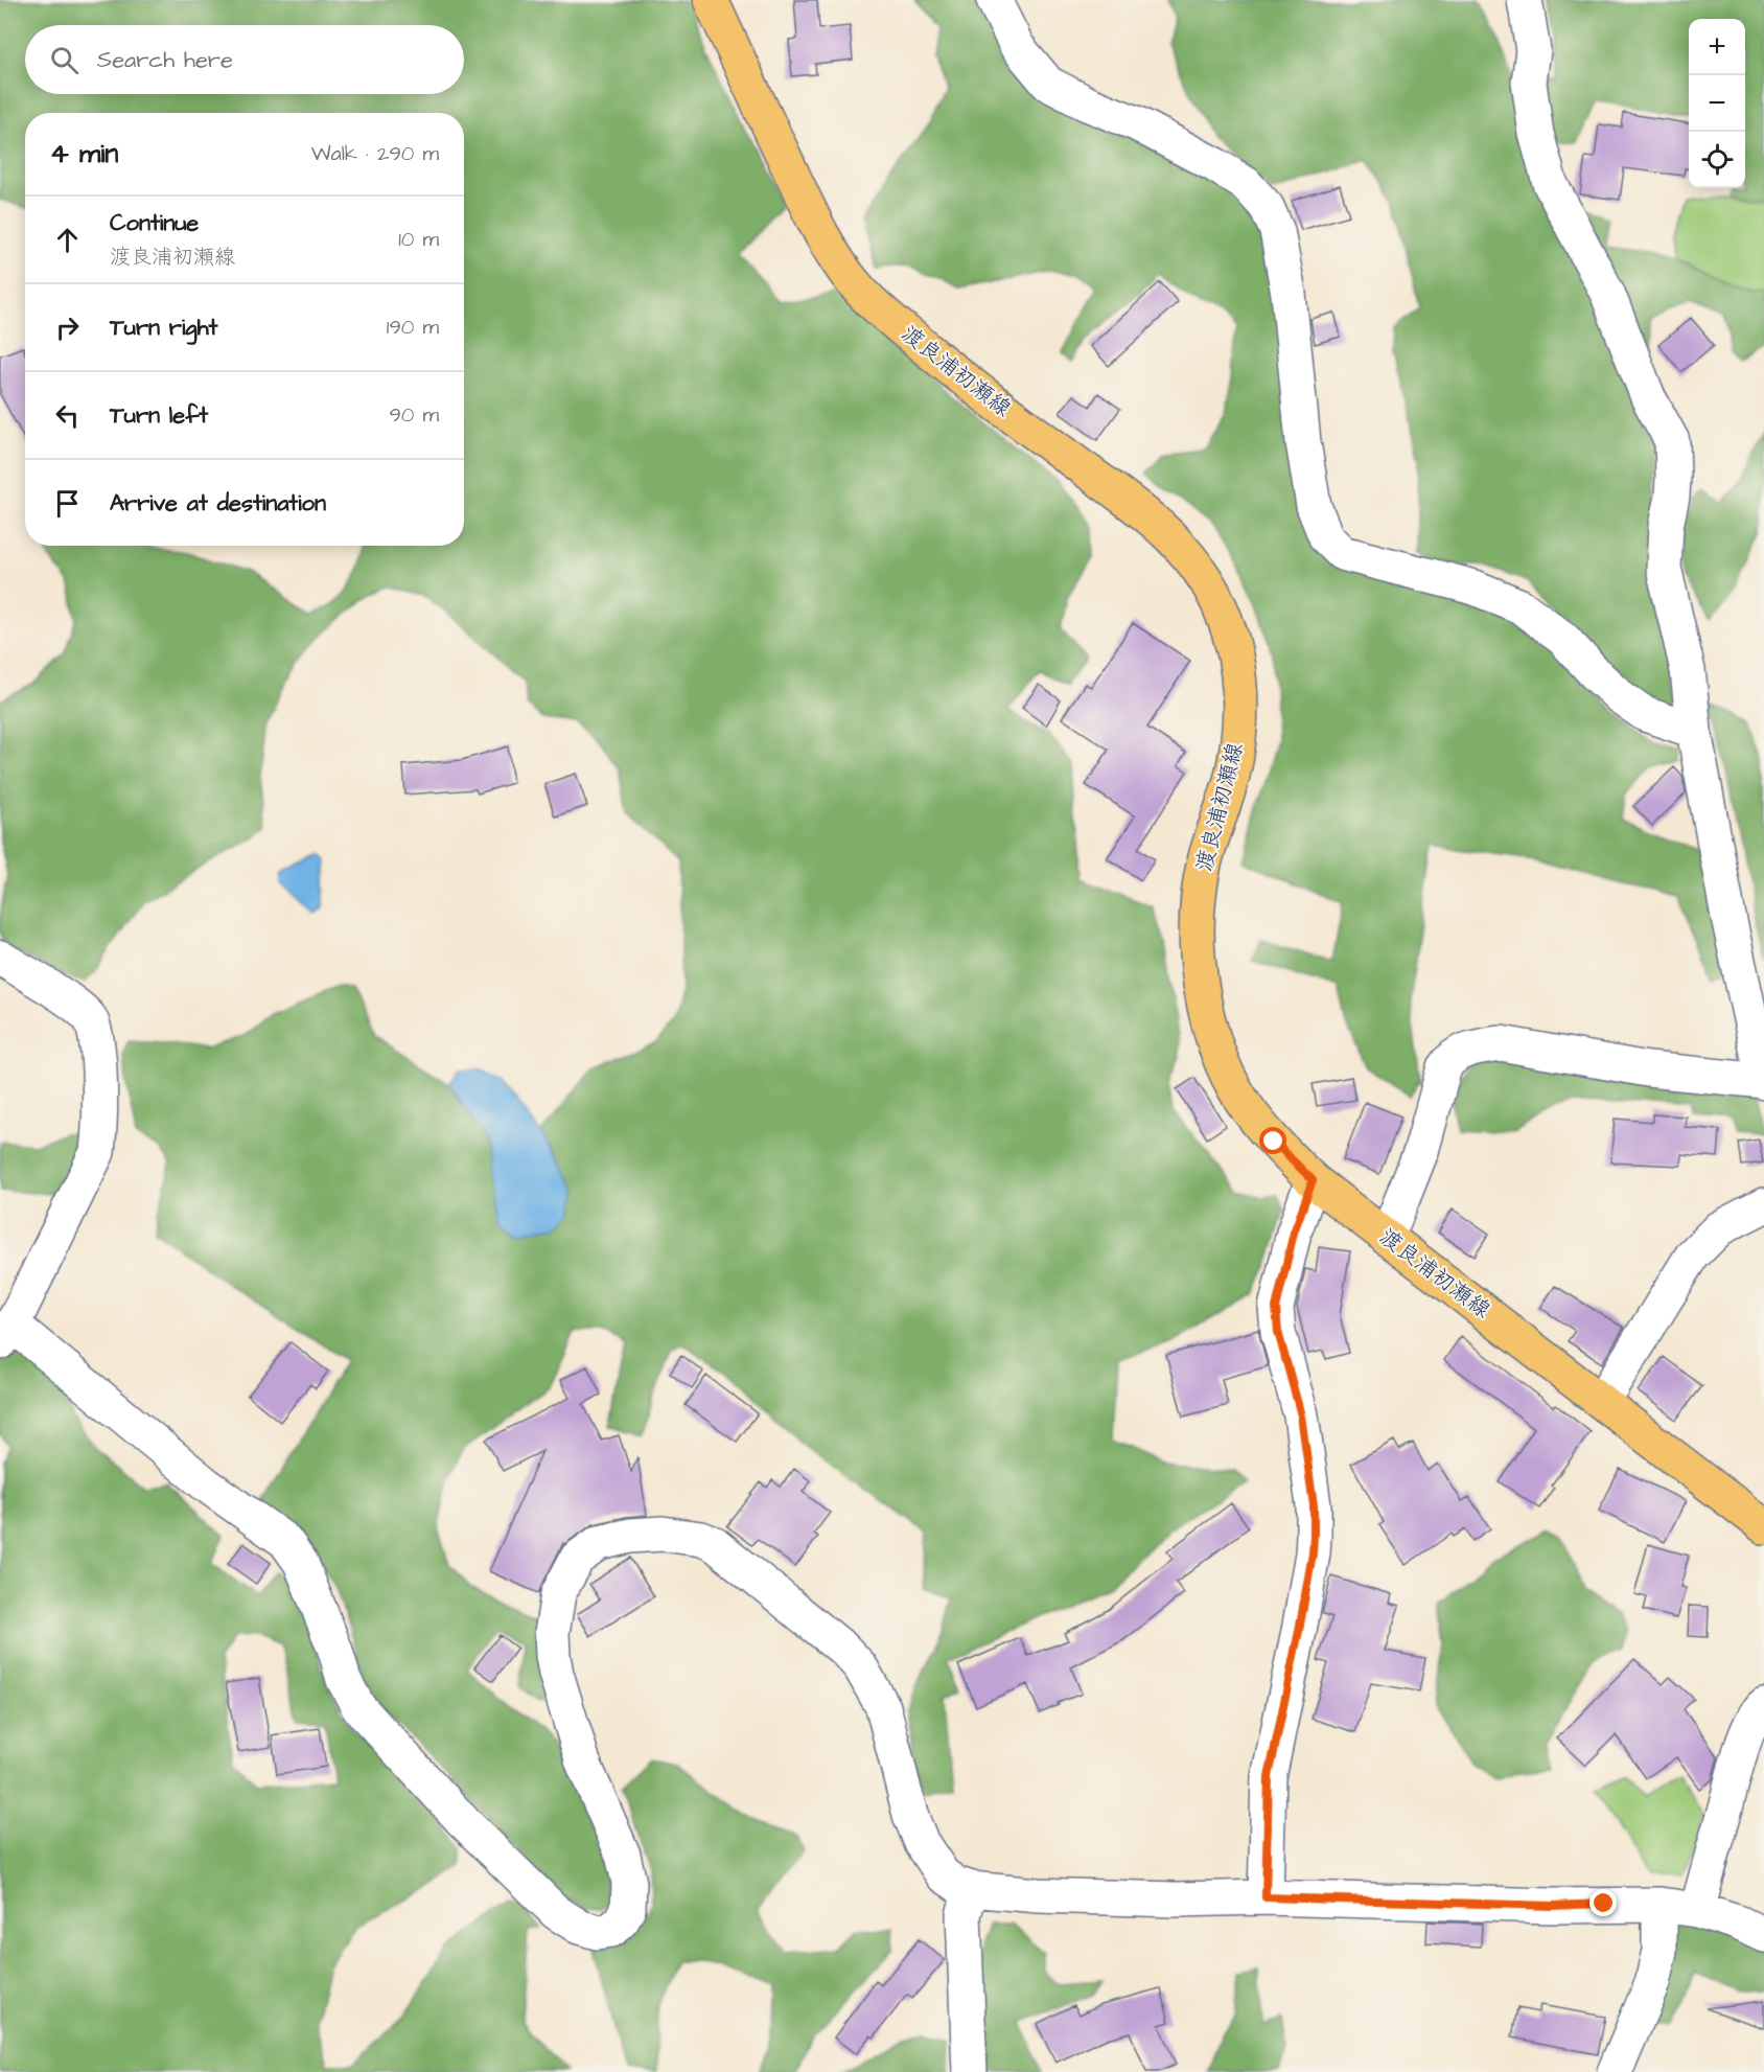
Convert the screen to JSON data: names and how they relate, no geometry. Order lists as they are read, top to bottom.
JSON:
{
  "streets": {
    "main road": ["渡良浦初瀬線"]
  },
  "page": {
    "map_buttons": ["+", "−"],
    "search": "Search here",
    "heading": ["4 min", "Walk · 290 m"],
    "list": [
      ["Continue", "渡良浦初瀬線", "10 m"],
      ["Turn right", "190 m"],
      ["Turn left", "90 m"],
      "Arrive at destination"
    ]
  }
}
